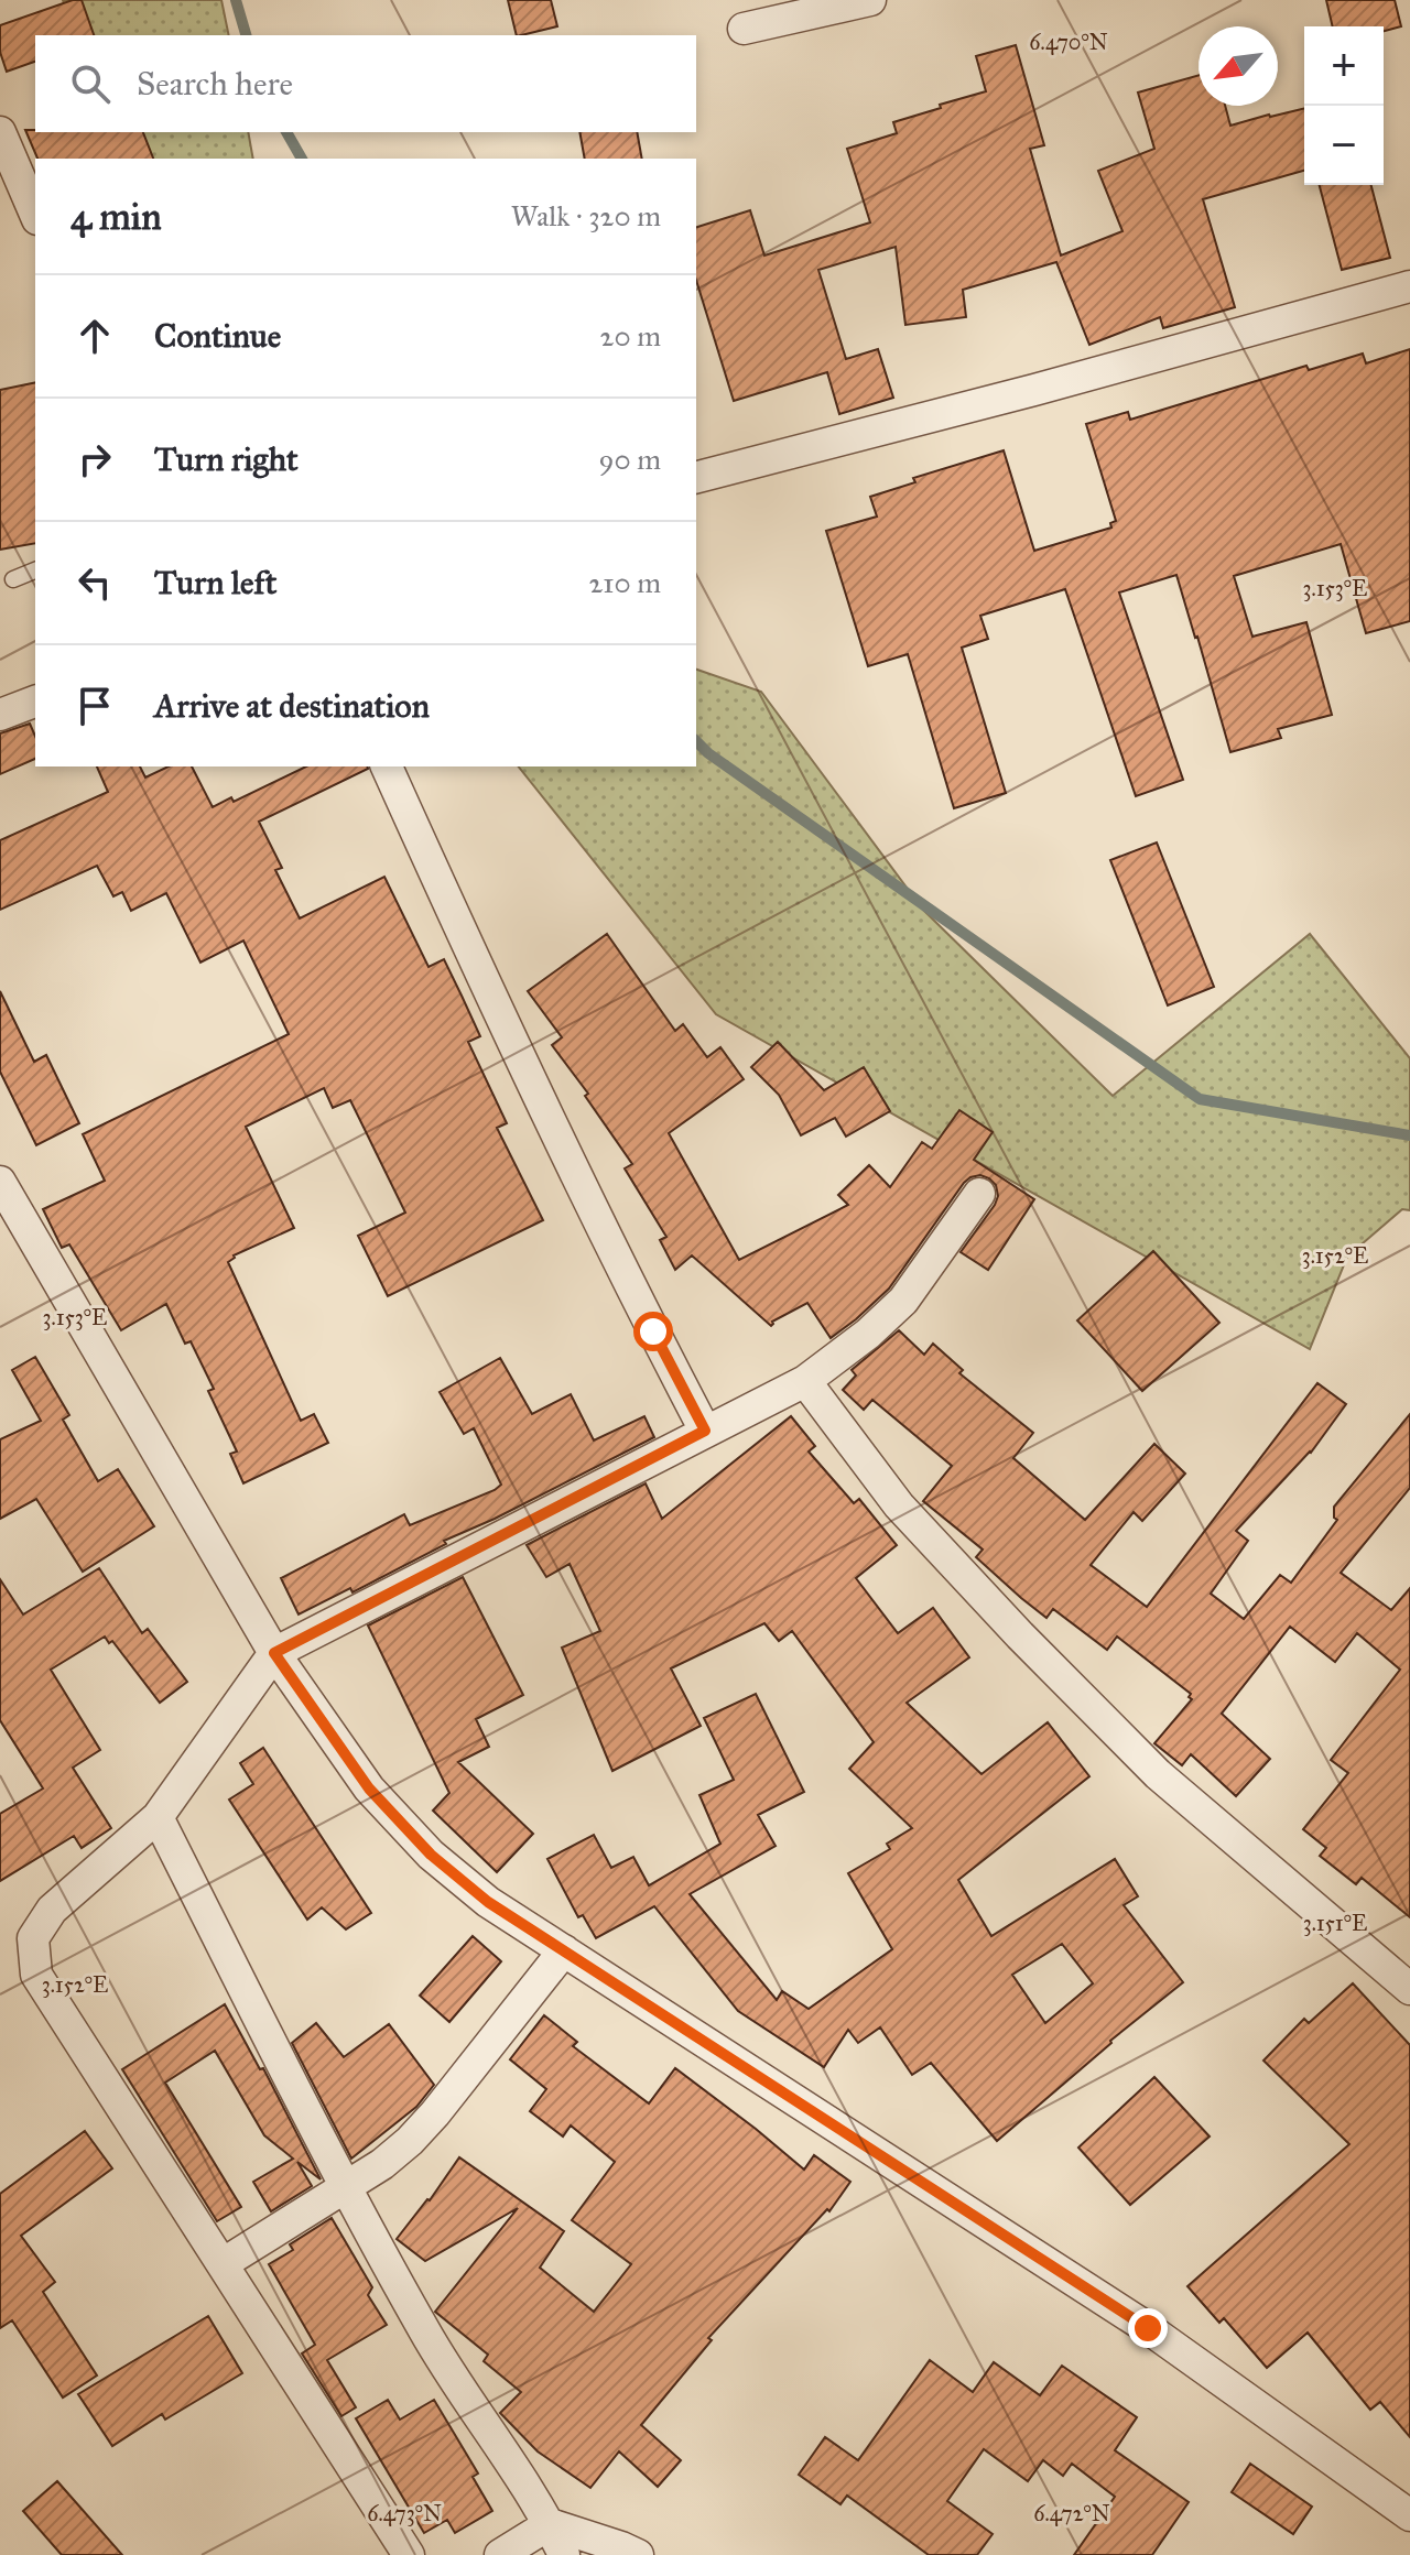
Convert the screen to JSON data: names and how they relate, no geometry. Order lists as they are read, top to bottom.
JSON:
{
  "north": "bottom left",
  "page": {
    "map_buttons": ["+", "−"],
    "search": "Search here",
    "heading": ["4 min", "Walk · 320 m"],
    "list": [
      ["Continue", "20 m"],
      ["Turn right", "90 m"],
      ["Turn left", "210 m"],
      "Arrive at destination"
    ]
  },
  "coordinates": [
    "6.470°N",
    "3.153°E",
    "3.152°E",
    "3.151°E",
    "6.473°N",
    "6.472°N"
  ]
}
